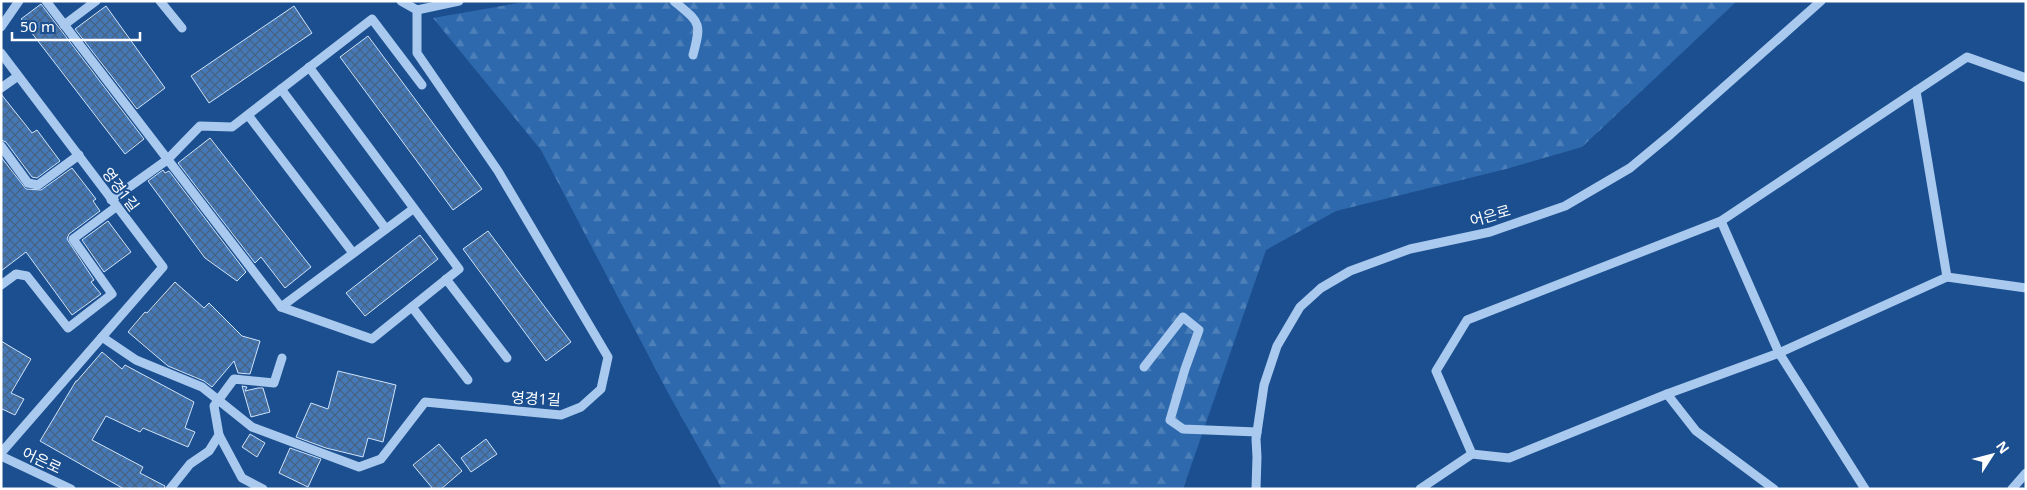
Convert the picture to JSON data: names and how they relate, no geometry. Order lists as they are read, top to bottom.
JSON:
{
  "streets": {
    "street": ["영경1길", "어은로"]
  },
  "crossings": [
    ["영경1길", "어은로"]
  ],
  "scale_bar": "50 m",
  "north": "top right"
}
